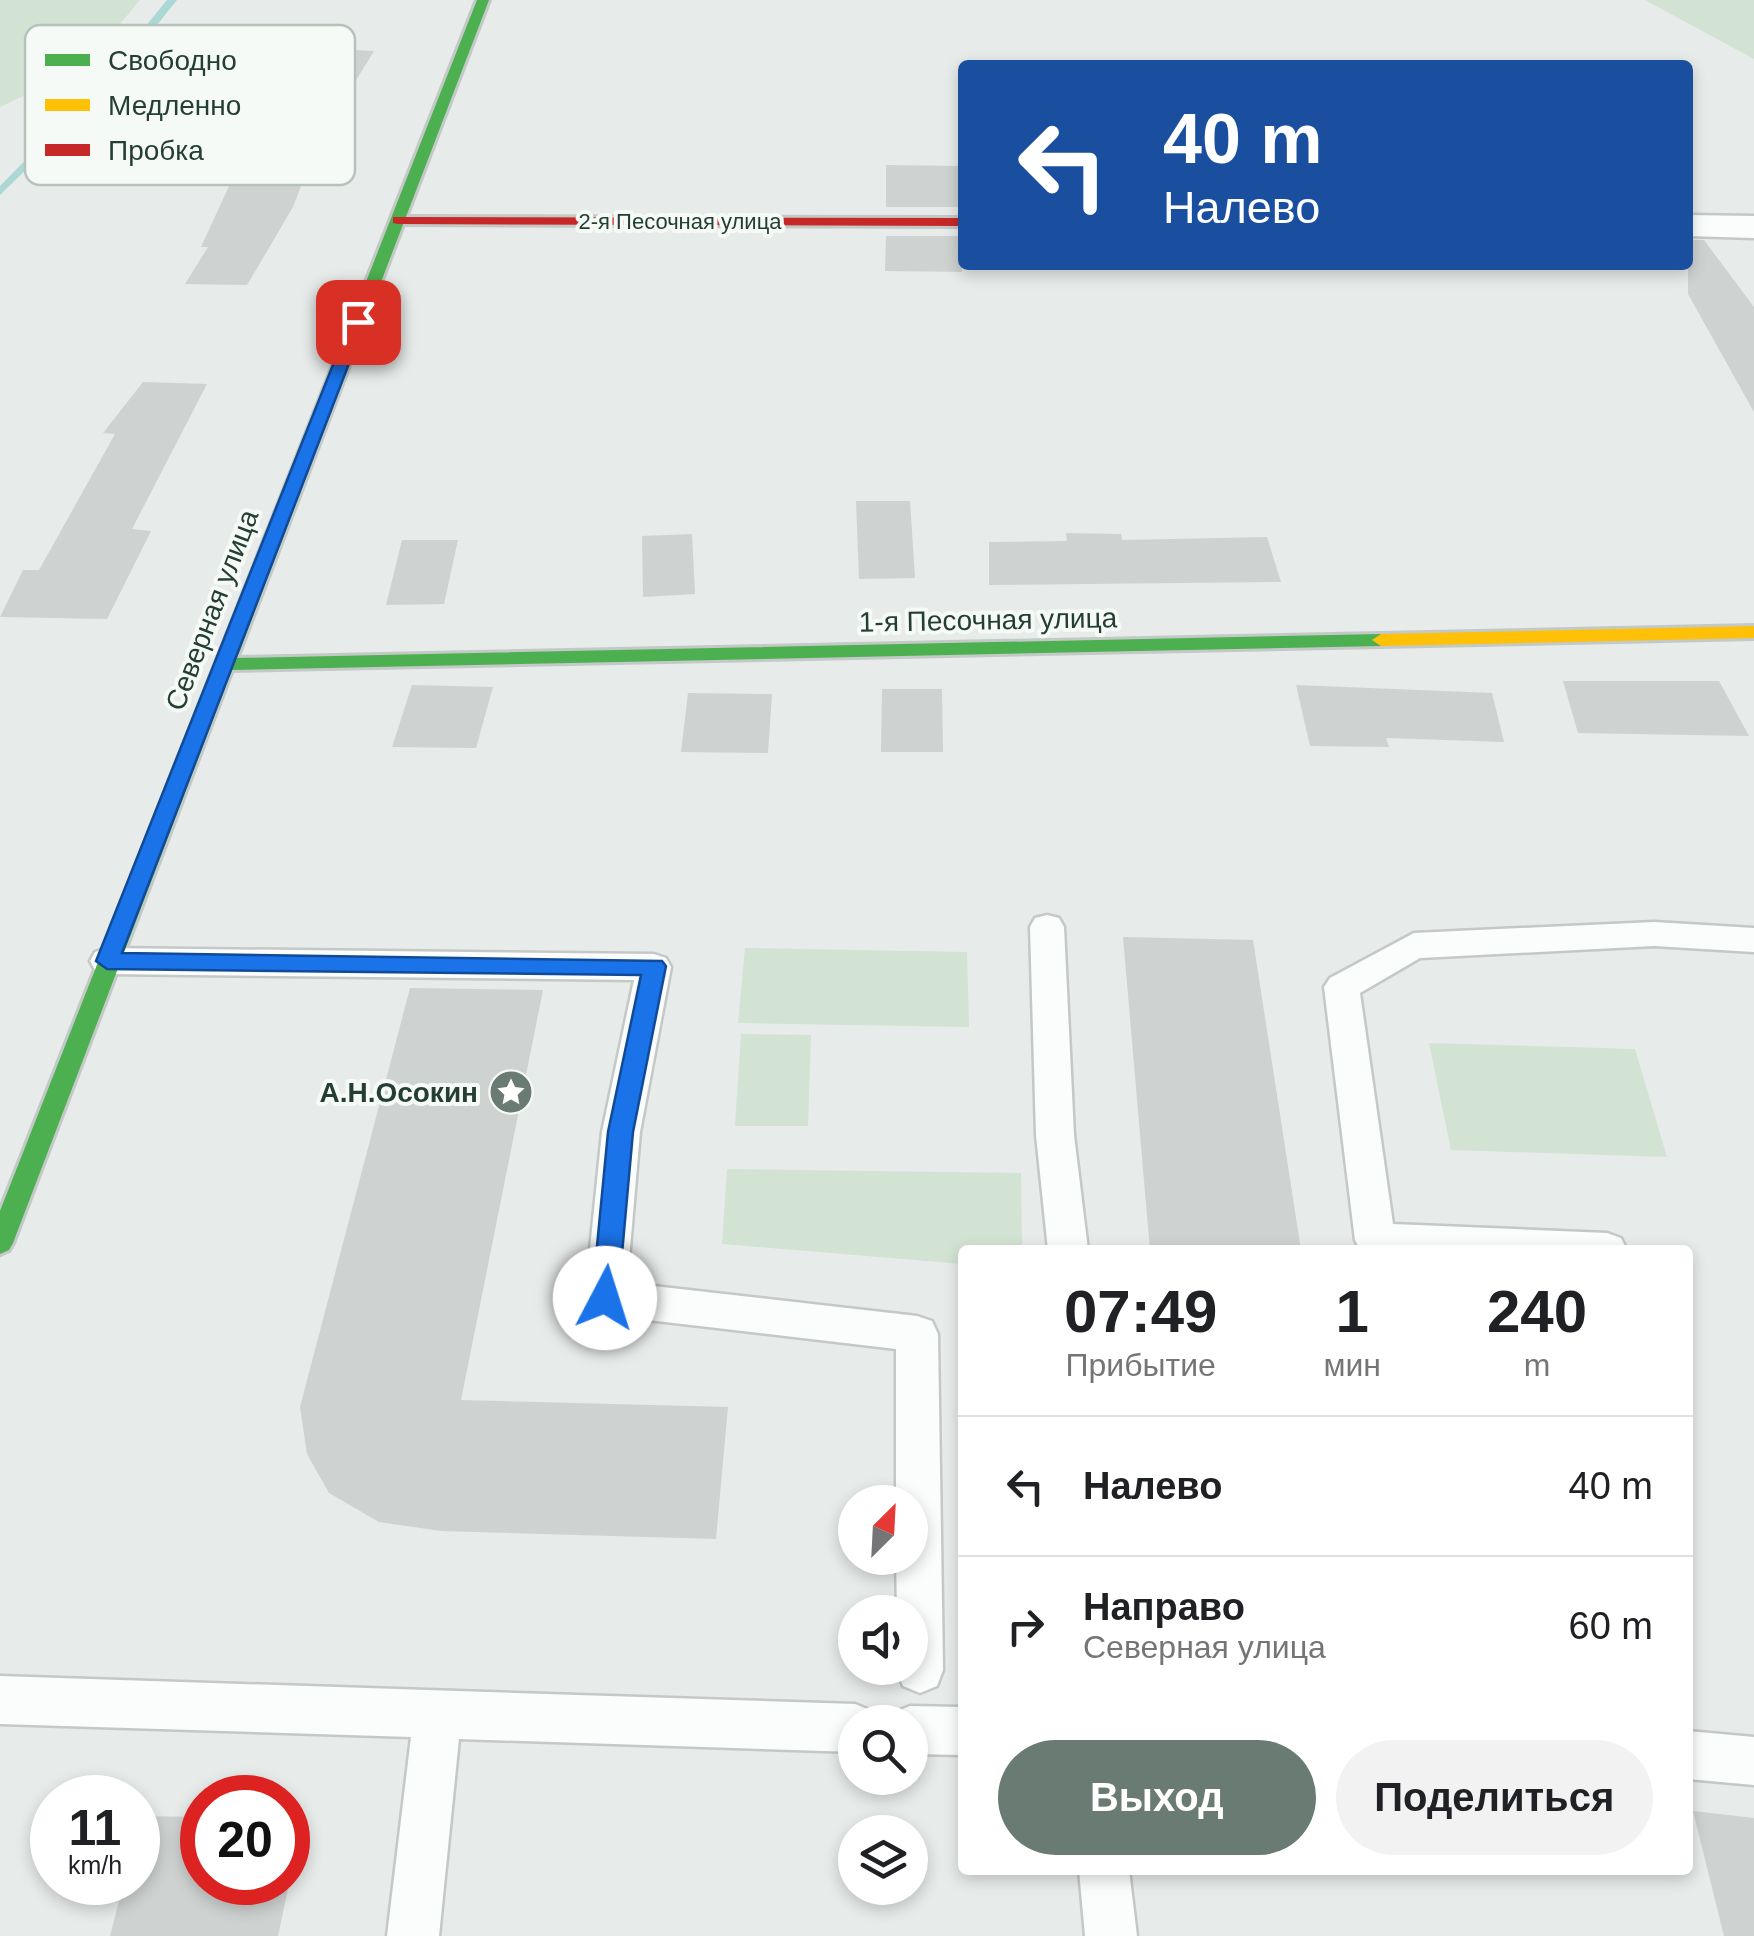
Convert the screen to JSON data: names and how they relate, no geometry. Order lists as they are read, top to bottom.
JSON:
{
  "streets": {
    "main road": ["2-я Песочная улица", "Северная улица", "1-я Песочная улица"]
  },
  "crossings": [
    ["2-я Песочная улица", "Северная улица"],
    ["Северная улица", "1-я Песочная улица"]
  ],
  "places": {
    "place": ["А.Н.Осокин"]
  },
  "legend": ["Свободно", "Медленно", "Пробка"],
  "north": "top right",
  "page": {
    "turn": ["40 m", "Налево"],
    "eta": [
      "07:49",
      "Прибытие",
      "1",
      "мин",
      "240",
      "m"
    ],
    "list": [
      {
        "name": "Налево",
        "value": "40 m"
      },
      {
        "name": "Направо",
        "note": "Северная улица",
        "value": "60 m"
      }
    ],
    "buttons": ["Выход", "Поделиться"],
    "speed": "11 km/h",
    "limit": "20"
  }
}
